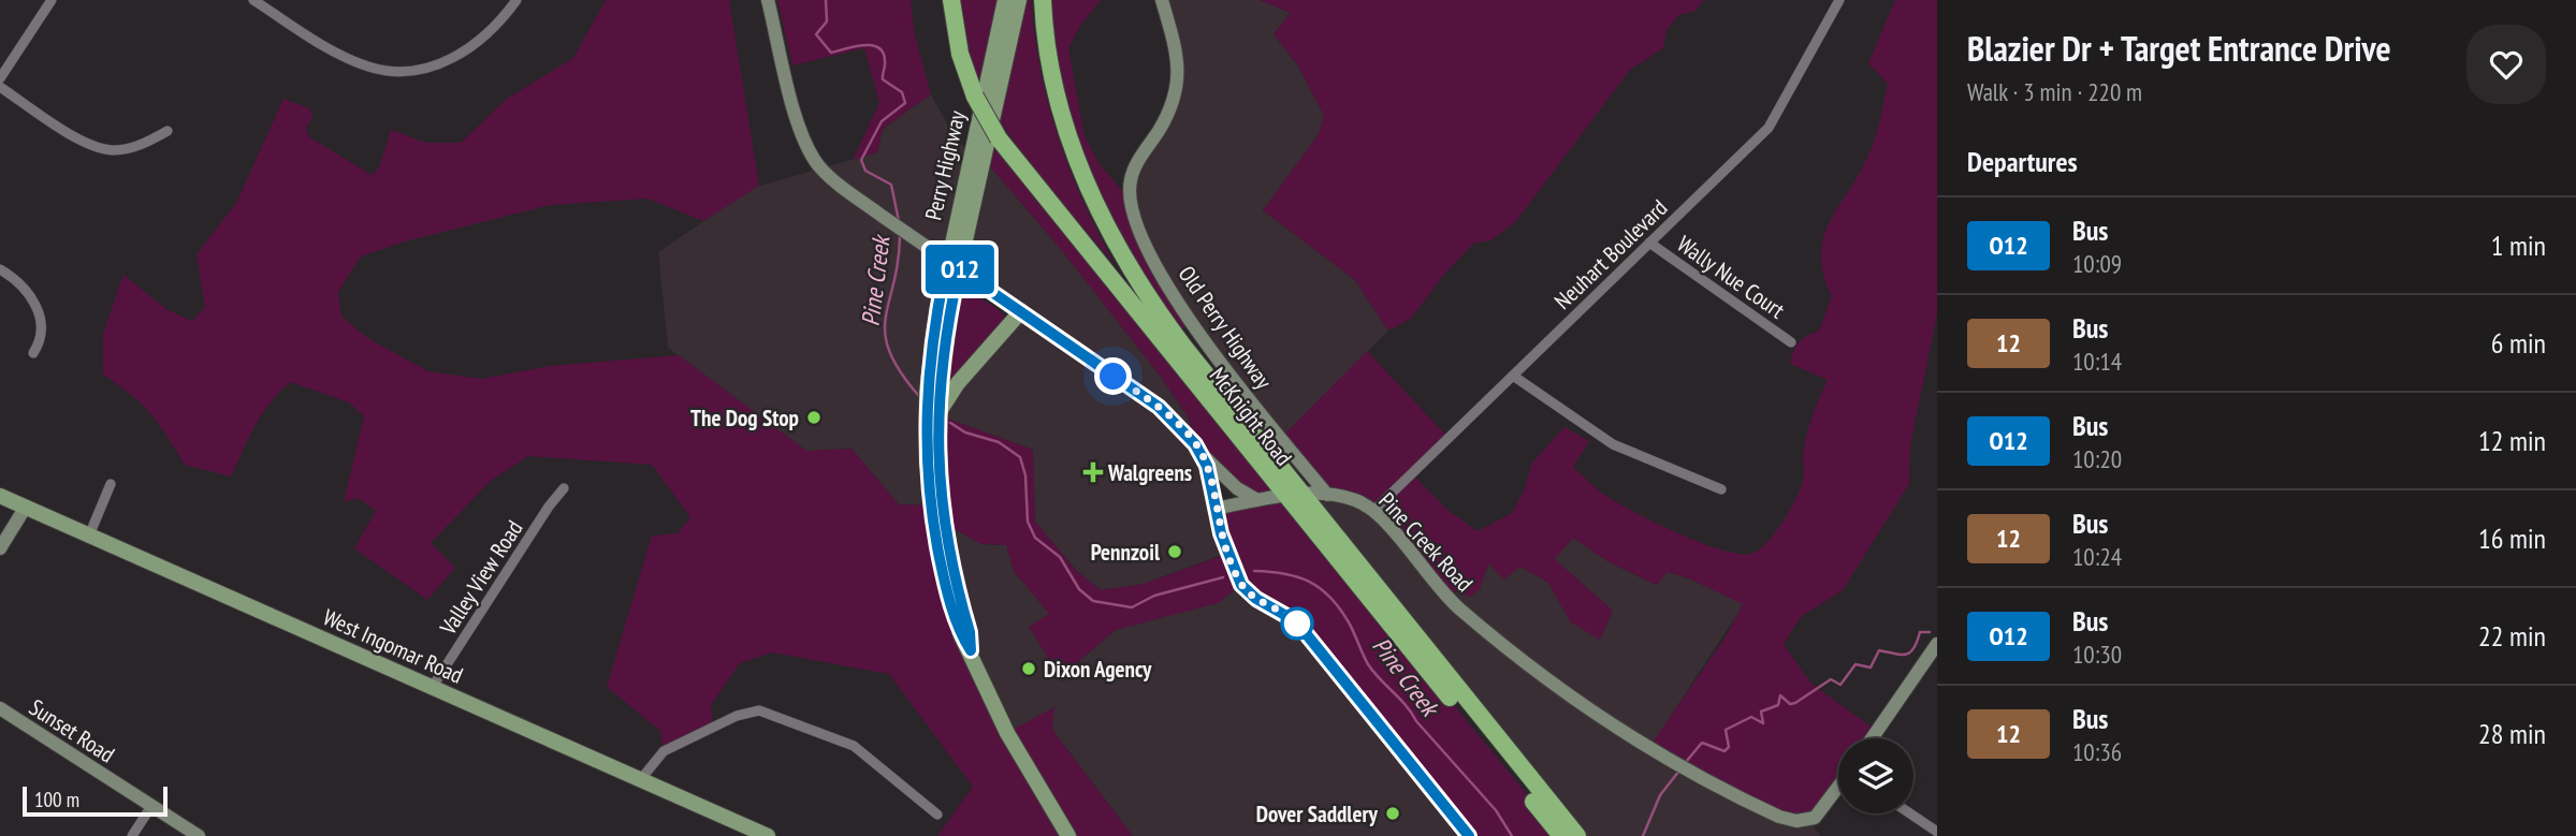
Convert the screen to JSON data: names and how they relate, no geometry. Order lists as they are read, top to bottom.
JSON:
{
  "streets": {
    "highway": ["McKnight Road"],
    "main road": ["Perry Highway", "West Ingomar Road"],
    "street": [
      "Neuhart Boulevard",
      "Wally Nue Court",
      "Old Perry Highway",
      "Pine Creek Road",
      "Valley View Road",
      "Sunset Road"
    ]
  },
  "crossings": [
    ["Neuhart Boulevard", "Wally Nue Court"],
    ["Neuhart Boulevard", "Pine Creek Road"],
    ["Old Perry Highway", "Pine Creek Road"],
    ["McKnight Road", "Pine Creek Road"],
    ["Valley View Road", "West Ingomar Road"]
  ],
  "water": ["Pine Creek"],
  "places": {
    "other": [
      "The Dog Stop",
      "Pennzoil",
      "Dixon Agency",
      "Dover Saddlery"
    ],
    "health": ["Walgreens"]
  },
  "lines": ["bus line O12"],
  "scale_bar": "100 m",
  "page": {
    "on_map": "O12",
    "heading": [
      ["Blazier Dr + Target Entrance Drive", "Walk · 3 min · 220 m"],
      "Departures"
    ],
    "list": [
      {
        "mark": "O12",
        "name": "Bus",
        "note": "10:09",
        "value": "1 min"
      },
      {
        "mark": "12",
        "name": "Bus",
        "note": "10:14",
        "value": "6 min"
      },
      {
        "mark": "O12",
        "name": "Bus",
        "note": "10:20",
        "value": "12 min"
      },
      {
        "mark": "12",
        "name": "Bus",
        "note": "10:24",
        "value": "16 min"
      },
      {
        "mark": "O12",
        "name": "Bus",
        "note": "10:30",
        "value": "22 min"
      },
      {
        "mark": "12",
        "name": "Bus",
        "note": "10:36",
        "value": "28 min"
      }
    ],
    "scale": "100 m"
  }
}
